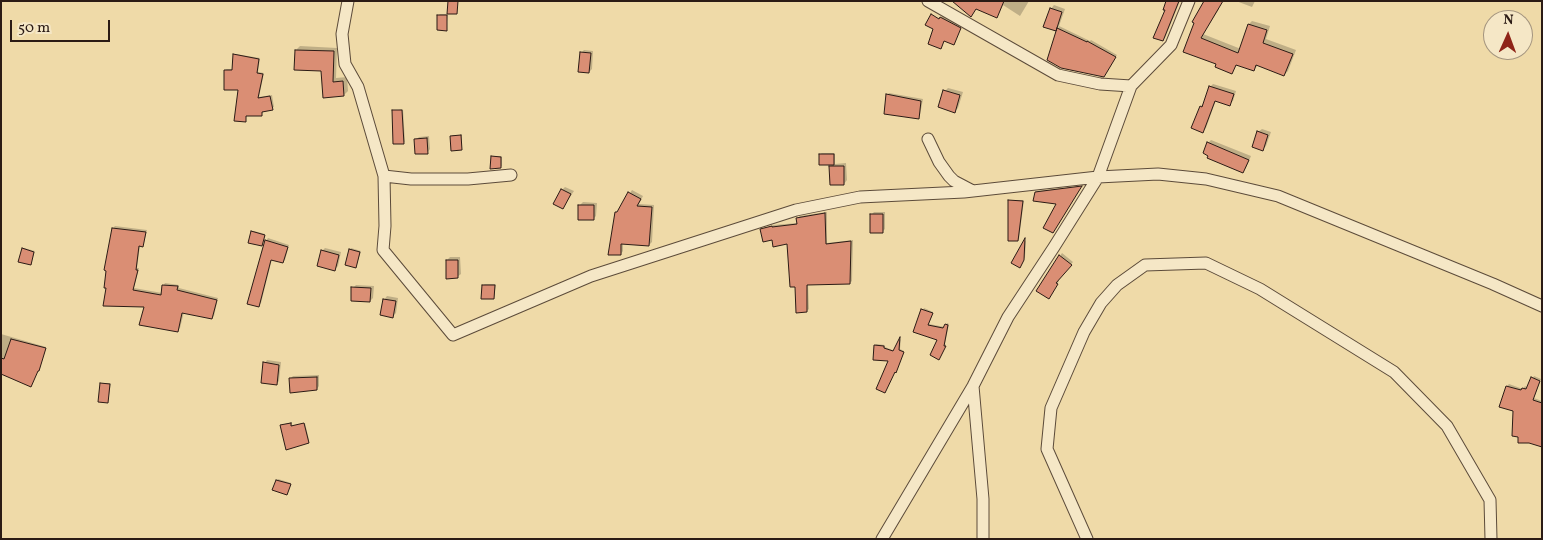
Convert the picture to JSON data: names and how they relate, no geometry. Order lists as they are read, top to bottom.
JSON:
{
  "scale_bar": "50 m",
  "north": "top"
}
